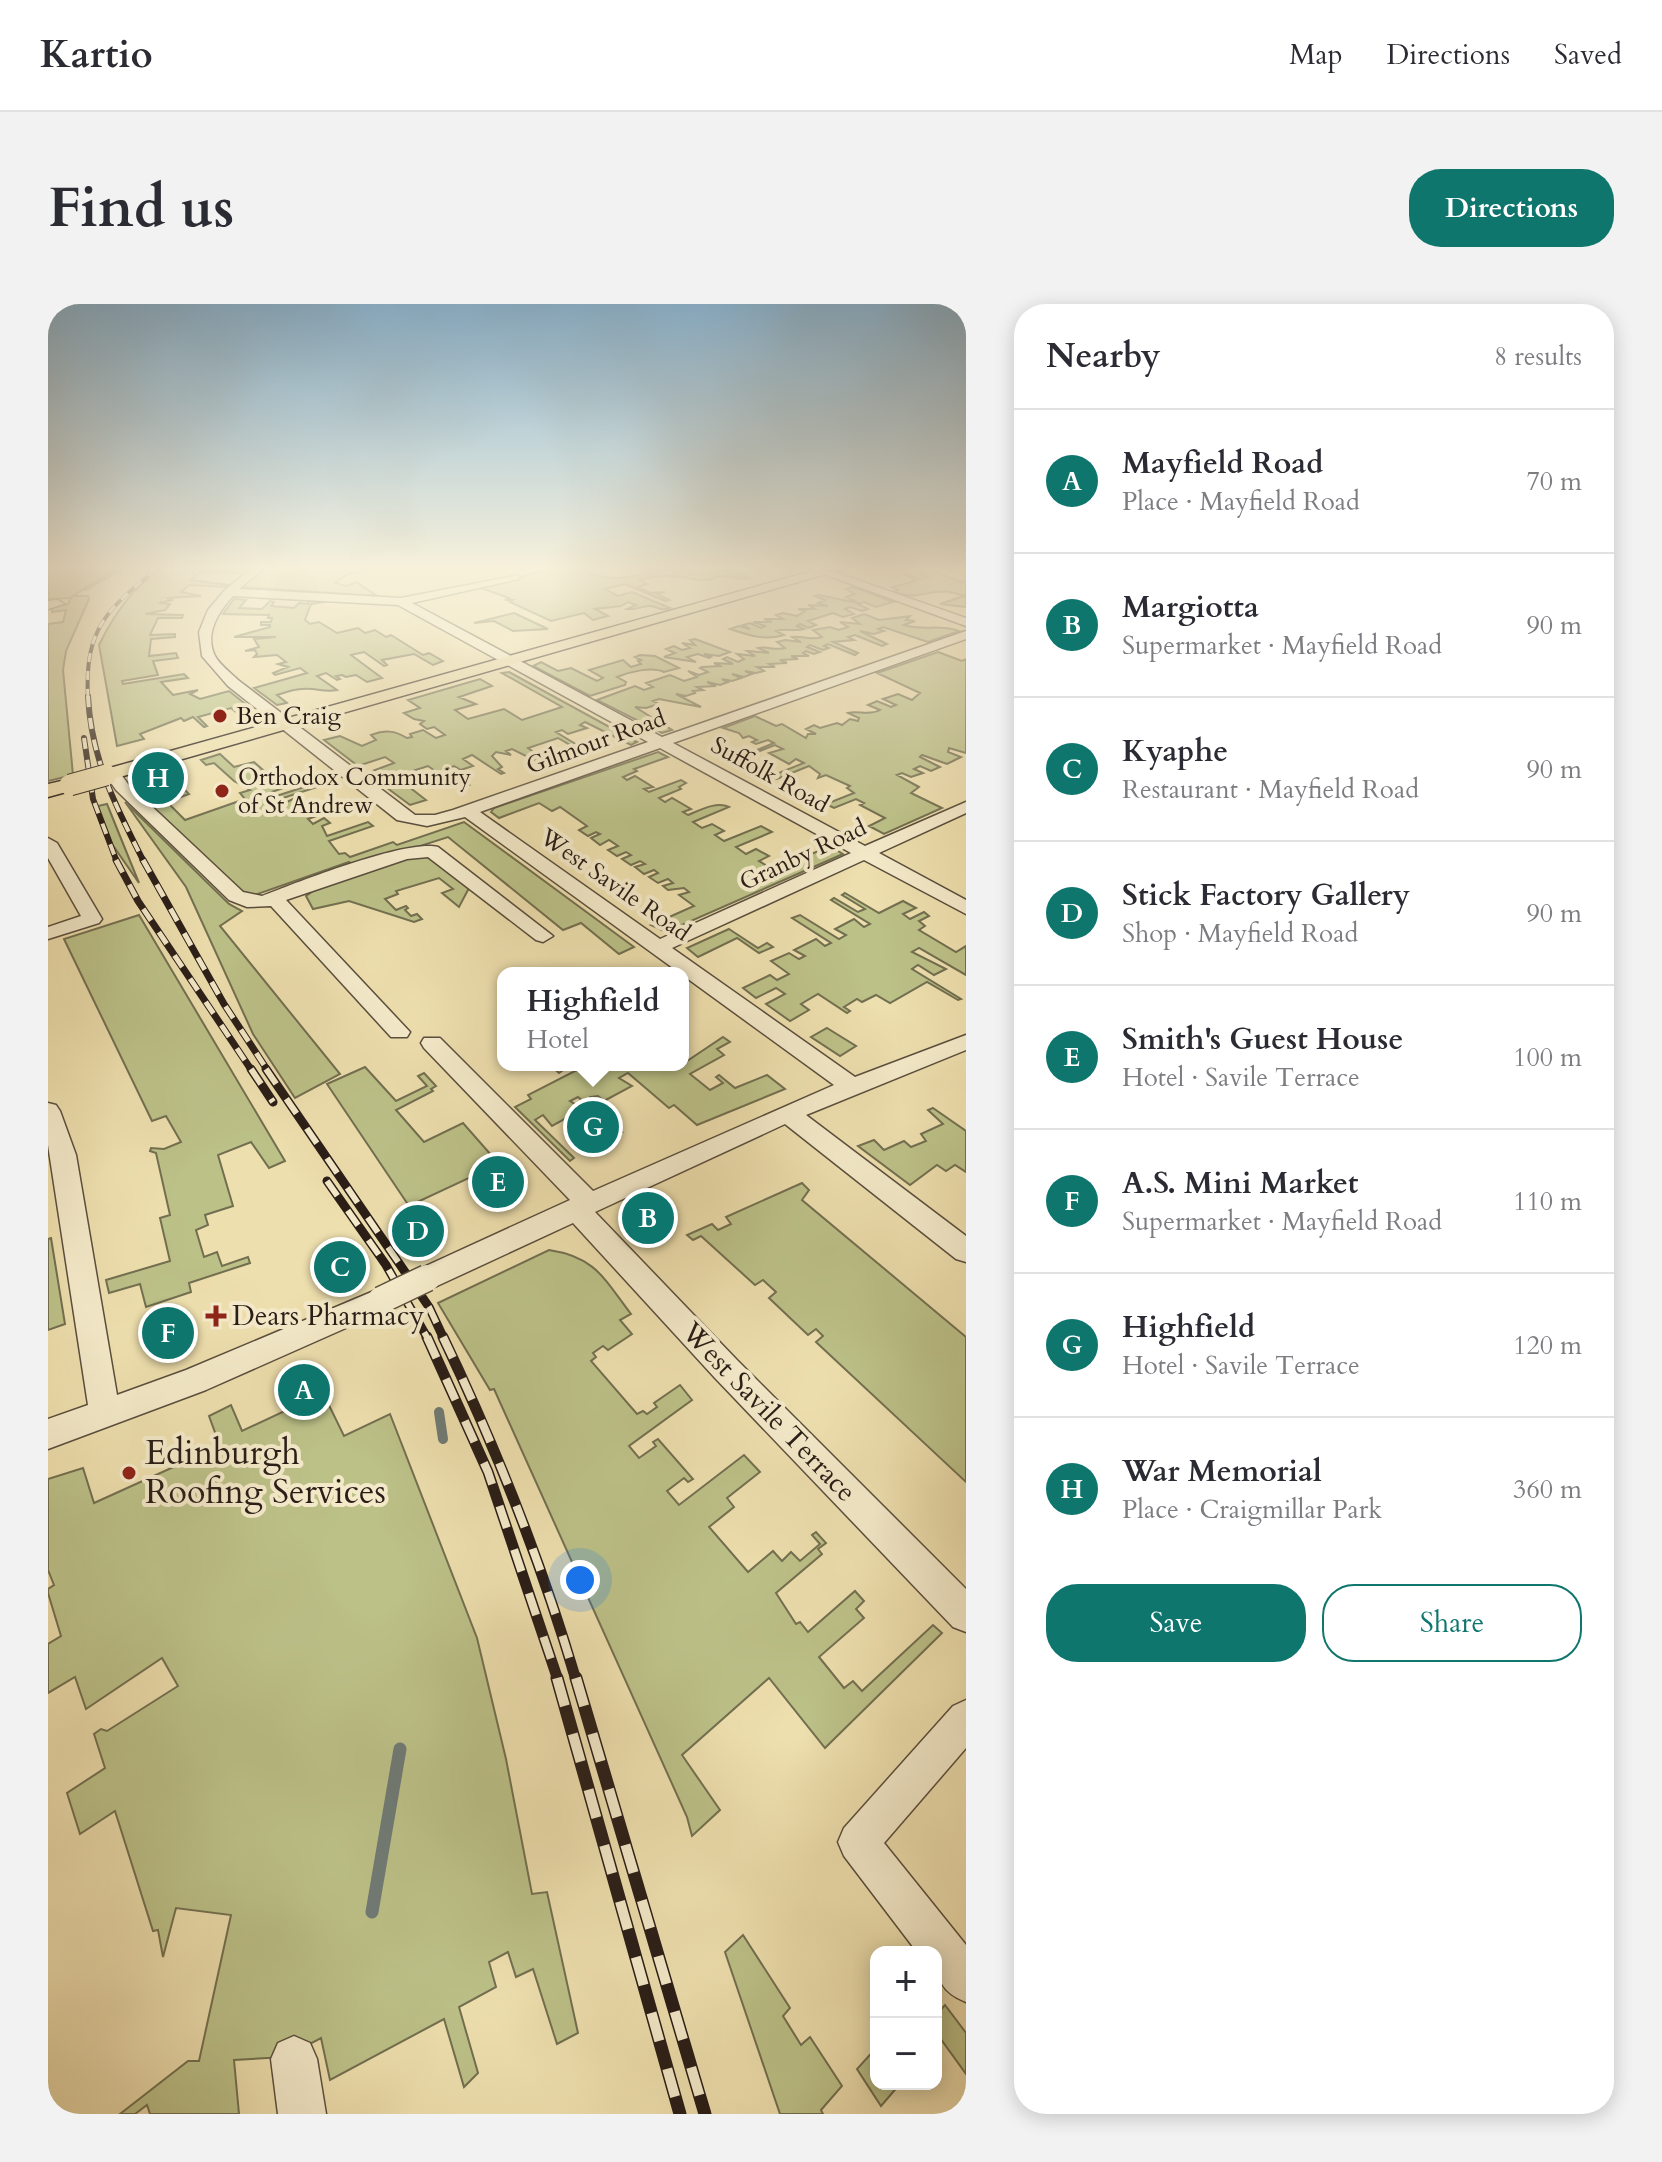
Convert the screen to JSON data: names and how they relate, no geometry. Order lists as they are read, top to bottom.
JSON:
{
  "streets": {
    "street": [
      "Gilmour Road",
      "Suffolk Road",
      "Granby Road",
      "West Savile Road",
      "West Savile Terrace"
    ]
  },
  "crossings": [
    ["Gilmour Road", "Suffolk Road"],
    ["Gilmour Road", "West Savile Road"],
    ["Suffolk Road", "Granby Road"],
    ["Granby Road", "West Savile Road"]
  ],
  "places": {
    "other": ["Ben Craig", "Orthodox Community of St Andrew", "Edinburgh Roofing Services"],
    "health": ["Dears Pharmacy"]
  },
  "page": {
    "header": "Kartio",
    "nav": ["Map", "Directions", "Saved"],
    "buttons": [
      "Directions",
      ["Save", "Share"]
    ],
    "title": "Find us",
    "heading": ["Nearby", "8 results"],
    "list": [
      {
        "mark": "A",
        "name": "Mayfield Road",
        "note": "Place · Mayfield Road",
        "value": "70 m"
      },
      {
        "mark": "B",
        "name": "Margiotta",
        "note": "Supermarket · Mayfield Road",
        "value": "90 m"
      },
      {
        "mark": "C",
        "name": "Kyaphe",
        "note": "Restaurant · Mayfield Road",
        "value": "90 m"
      },
      {
        "mark": "D",
        "name": "Stick Factory Gallery",
        "note": "Shop · Mayfield Road",
        "value": "90 m"
      },
      {
        "mark": "E",
        "name": "Smith's Guest House",
        "note": "Hotel · Savile Terrace",
        "value": "100 m"
      },
      {
        "mark": "F",
        "name": "A.S. Mini Market",
        "note": "Supermarket · Mayfield Road",
        "value": "110 m"
      },
      {
        "mark": "G",
        "name": "Highfield",
        "note": "Hotel · Savile Terrace",
        "value": "120 m"
      },
      {
        "mark": "H",
        "name": "War Memorial",
        "note": "Place · Craigmillar Park",
        "value": "360 m"
      }
    ],
    "pins": [
      "H",
      "G",
      "E",
      "B",
      "D",
      "C",
      "F",
      "A"
    ],
    "popup": ["Highfield", "Hotel"],
    "map_buttons": ["+", "−"]
  }
}
